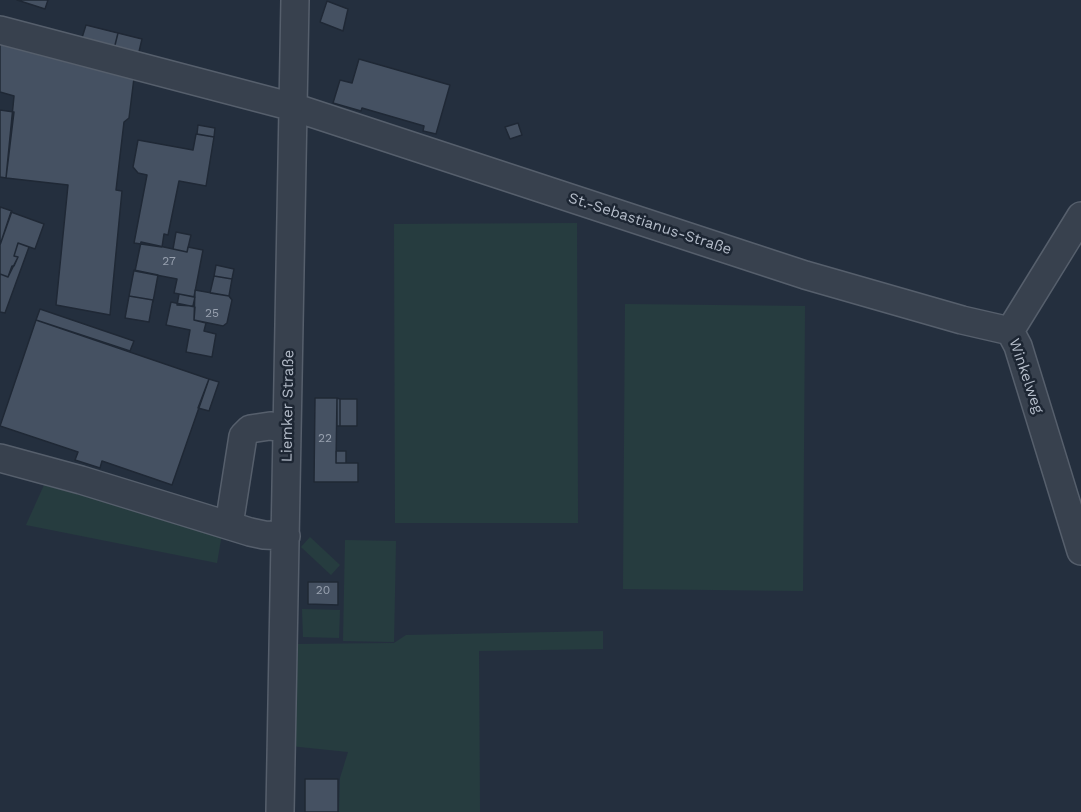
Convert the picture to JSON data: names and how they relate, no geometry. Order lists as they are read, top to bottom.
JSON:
{
  "streets": {
    "street": ["St.-Sebastianus-Straße", "Winkelweg", "Liemker Straße"]
  },
  "crossings": [
    ["St.-Sebastianus-Straße", "Winkelweg"],
    ["St.-Sebastianus-Straße", "Liemker Straße"]
  ],
  "house_numbers": [
    "27",
    "25",
    "22",
    "20"
  ]
}
